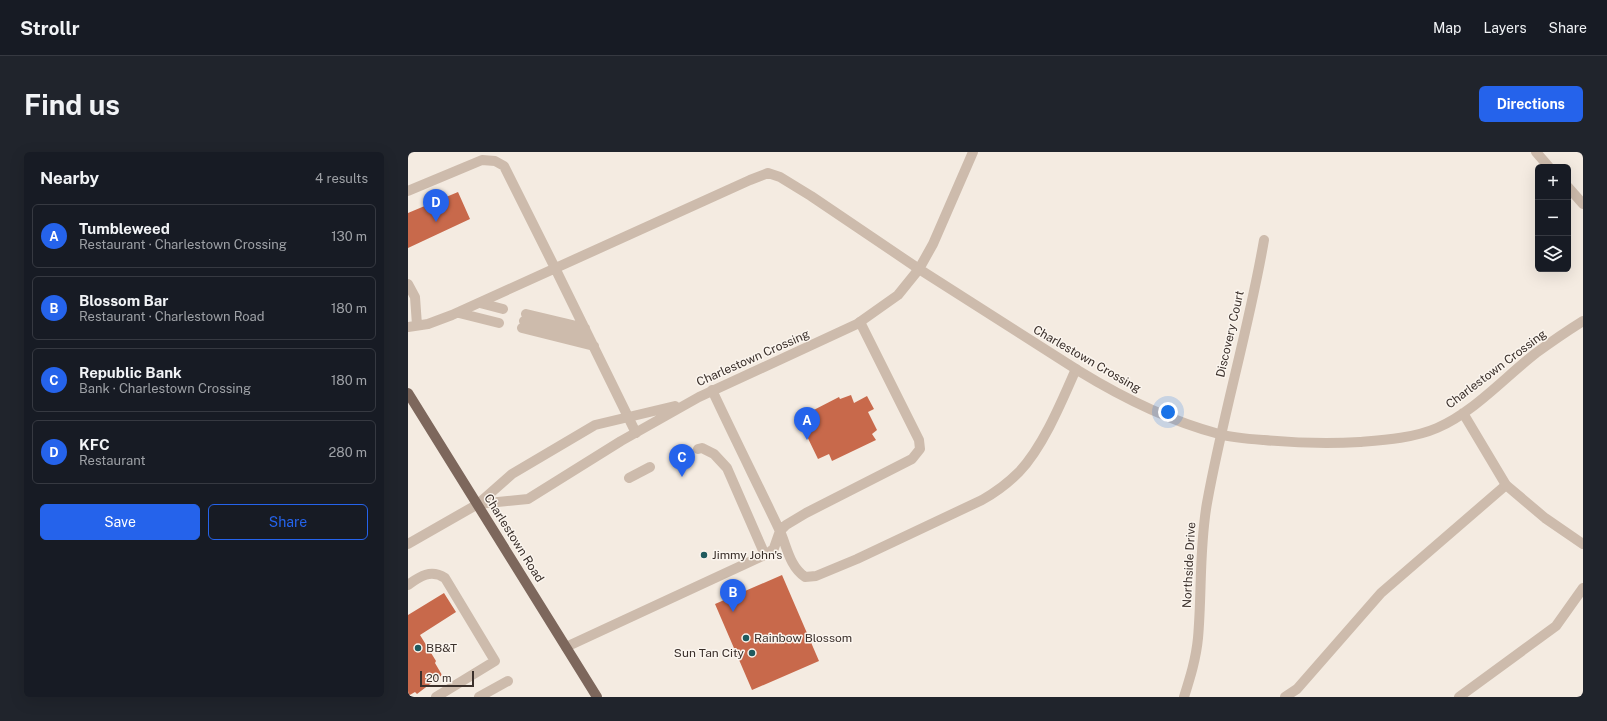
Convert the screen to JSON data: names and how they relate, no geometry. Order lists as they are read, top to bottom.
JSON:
{
  "streets": {
    "main road": ["Charlestown Road"],
    "street": ["Discovery Court", "Charlestown Crossing", "Northside Drive"]
  },
  "crossings": [
    ["Discovery Court", "Charlestown Crossing"],
    ["Discovery Court", "Northside Drive"],
    ["Charlestown Crossing", "Charlestown Road"],
    ["Charlestown Crossing", "Northside Drive"]
  ],
  "places": [
    "Jimmy John's",
    "Rainbow Blossom",
    "BB&T",
    "Sun Tan City"
  ],
  "scale_bar": "20 m",
  "page": {
    "header": "Strollr",
    "nav": ["Map", "Layers", "Share"],
    "buttons": [
      "Directions",
      ["Save", "Share"]
    ],
    "title": "Find us",
    "heading": ["Nearby", "4 results"],
    "map_buttons": ["+", "−"],
    "pins": [
      "D",
      "A",
      "C",
      "B"
    ],
    "list": [
      {
        "mark": "A",
        "name": "Tumbleweed",
        "note": "Restaurant · Charlestown Crossing",
        "value": "130 m"
      },
      {
        "mark": "B",
        "name": "Blossom Bar",
        "note": "Restaurant · Charlestown Road",
        "value": "180 m"
      },
      {
        "mark": "C",
        "name": "Republic Bank",
        "note": "Bank · Charlestown Crossing",
        "value": "180 m"
      },
      {
        "mark": "D",
        "name": "KFC",
        "note": "Restaurant",
        "value": "280 m"
      }
    ],
    "scale": "20 m"
  }
}
